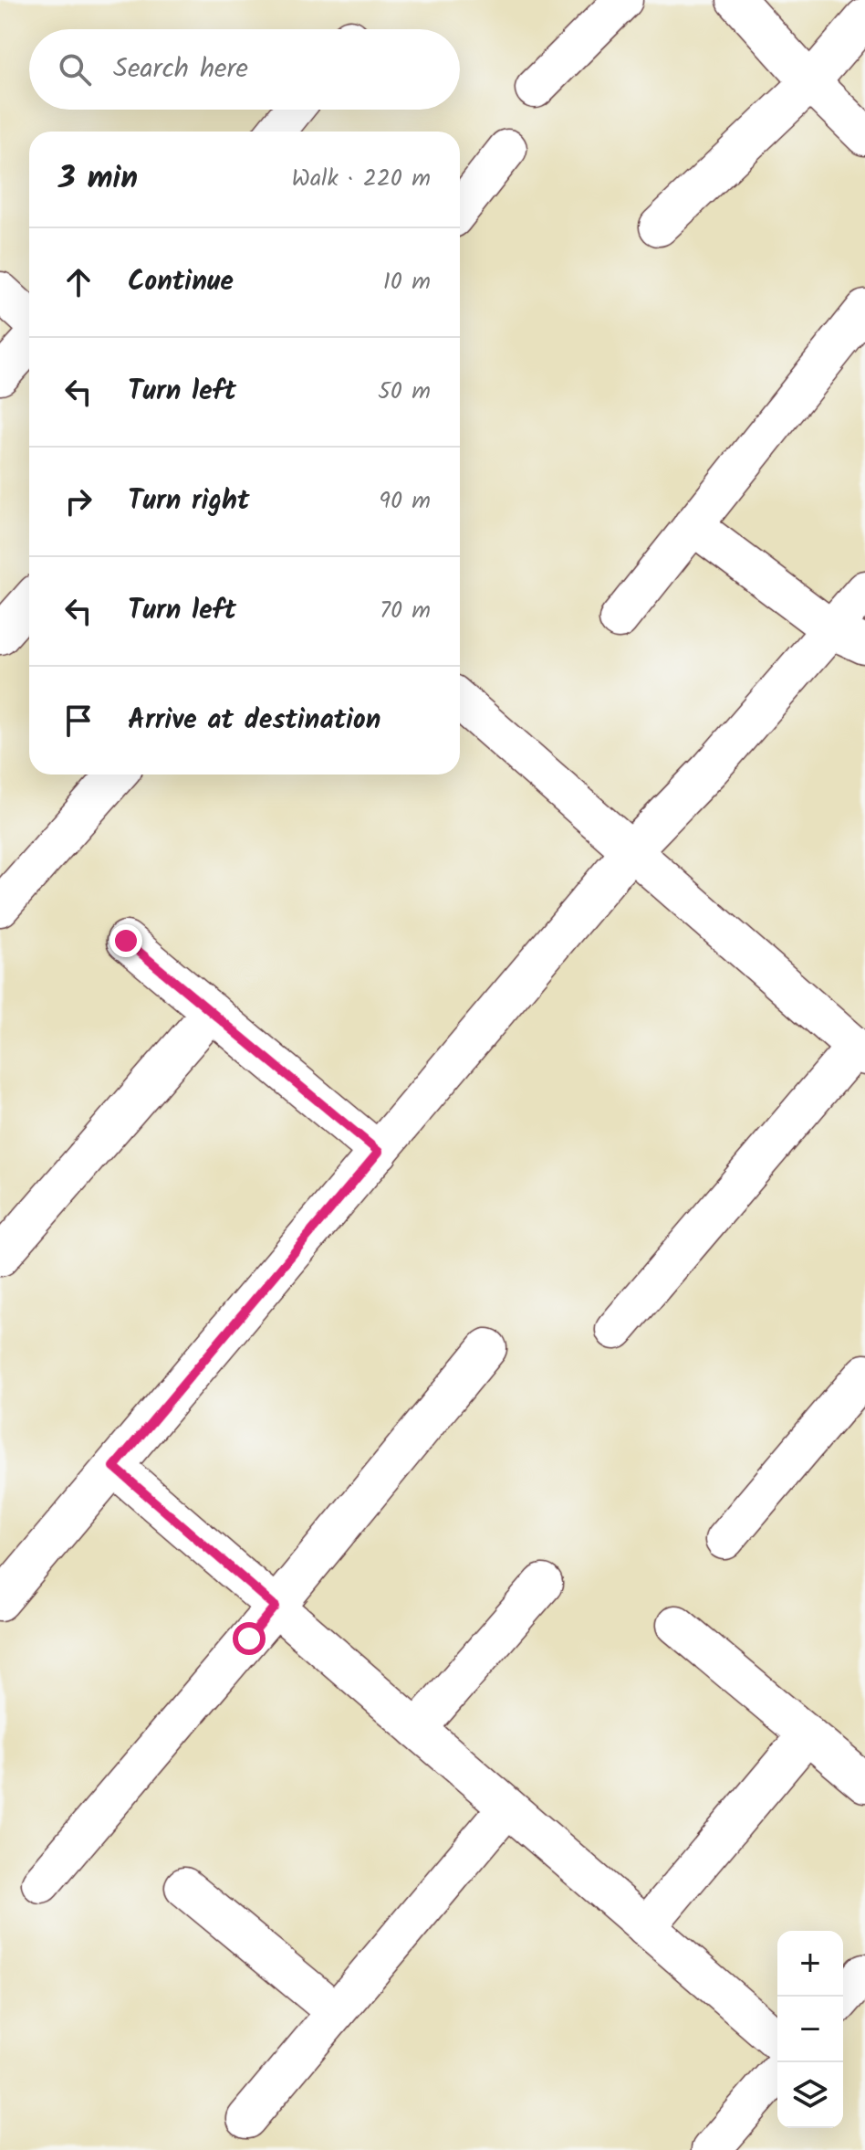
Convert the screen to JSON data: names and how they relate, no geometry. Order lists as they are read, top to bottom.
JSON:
{
  "page": {
    "search": "Search here",
    "heading": ["3 min", "Walk · 220 m"],
    "list": [
      ["Continue", "10 m"],
      ["Turn left", "50 m"],
      ["Turn right", "90 m"],
      ["Turn left", "70 m"],
      "Arrive at destination"
    ],
    "map_buttons": ["+", "−"]
  }
}
